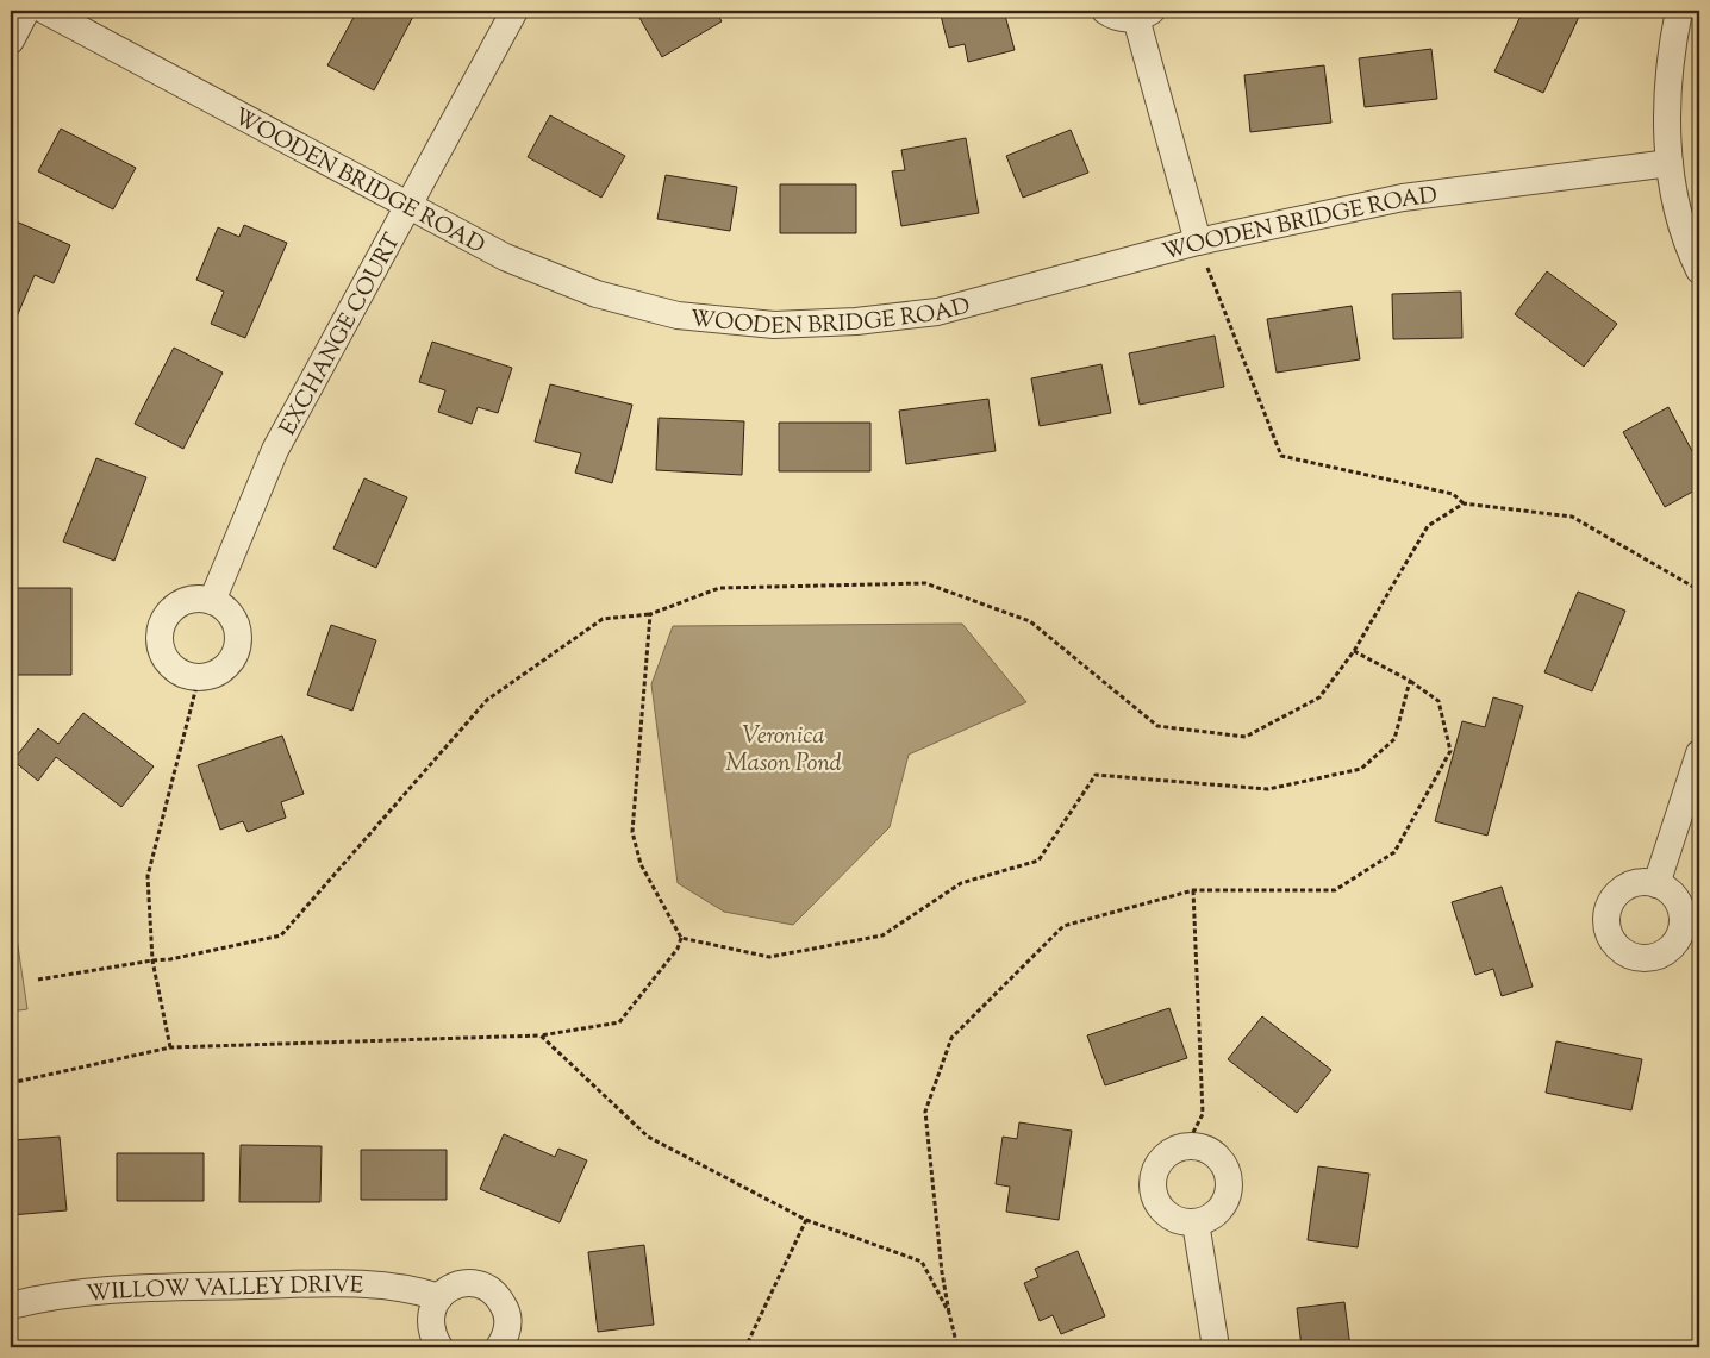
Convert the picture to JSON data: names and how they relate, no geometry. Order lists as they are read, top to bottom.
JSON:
{
  "streets": {
    "street": ["WOODEN BRIDGE ROAD", "EXCHANGE COURT", "WILLOW VALLEY DRIVE"]
  },
  "crossings": [
    ["WOODEN BRIDGE ROAD", "EXCHANGE COURT"]
  ],
  "water": ["Veronica Mason Pond"]
}
